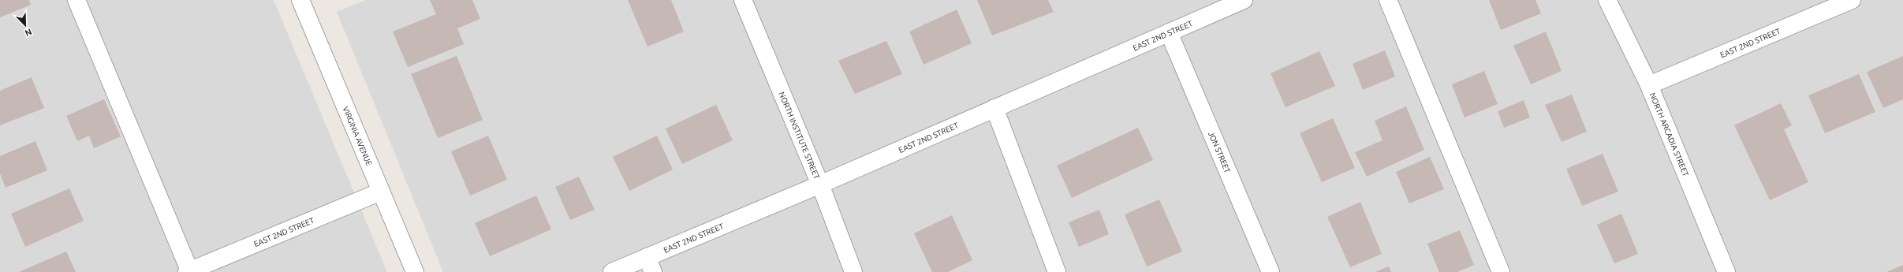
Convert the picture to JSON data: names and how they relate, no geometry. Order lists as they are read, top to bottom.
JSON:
{
  "streets": {
    "street": [
      "EAST 2ND STREET",
      "NORTH ARCADIA STREET",
      "NORTH INSTITUTE STREET",
      "VIRGINIA AVENUE",
      "JON STREET"
    ]
  },
  "crossings": [
    ["EAST 2ND STREET", "NORTH ARCADIA STREET"],
    ["EAST 2ND STREET", "NORTH INSTITUTE STREET"],
    ["EAST 2ND STREET", "VIRGINIA AVENUE"],
    ["EAST 2ND STREET", "JON STREET"]
  ],
  "north": "bottom right"
}
